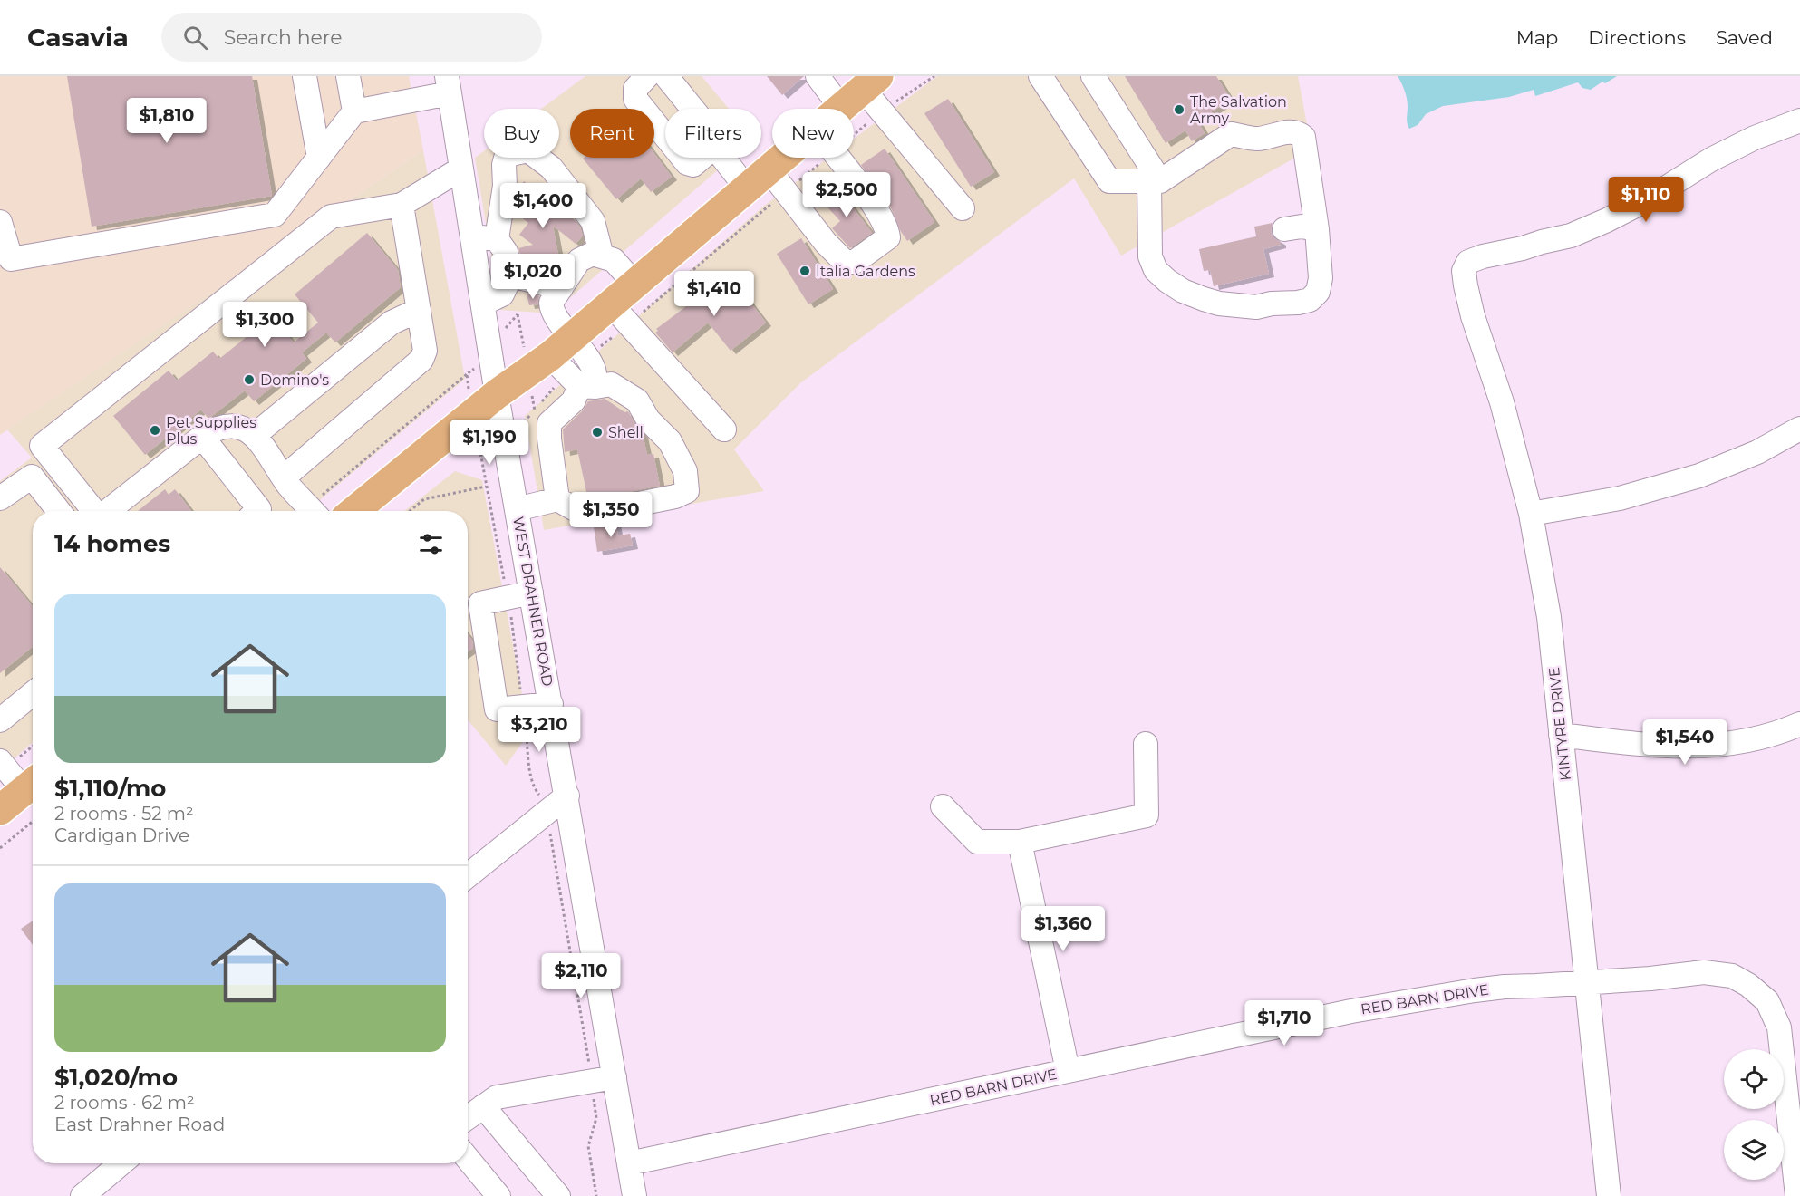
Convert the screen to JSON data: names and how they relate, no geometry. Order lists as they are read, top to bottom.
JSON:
{
  "streets": {
    "street": ["WEST DRAHNER ROAD", "KINTYRE DRIVE", "RED BARN DRIVE"]
  },
  "crossings": [
    ["WEST DRAHNER ROAD", "RED BARN DRIVE"],
    ["KINTYRE DRIVE", "RED BARN DRIVE"]
  ],
  "places": [
    "The Salvation Army",
    "Italia Gardens",
    "Domino's",
    "Pet Supplies Plus",
    "Shell"
  ],
  "page": {
    "header": "Casavia",
    "search": "Search here",
    "nav": ["Map", "Directions", "Saved"],
    "price": [
      "$1,810",
      "$2,500",
      "$1,110",
      "$1,400",
      "$1,020",
      "$1,410",
      "$1,300",
      "$1,190",
      "$1,350",
      "$3,210",
      "$1,540",
      "$1,360",
      "$2,110",
      "$1,710"
    ],
    "chip": [
      "Buy",
      "Rent",
      "Filters",
      "New"
    ],
    "heading": "14 homes",
    "list": [
      {
        "name": "$1,110/mo",
        "note": "2 rooms · 52 m² · Cardigan Drive"
      },
      {
        "name": "$1,020/mo",
        "note": "2 rooms · 62 m² · East Drahner Road"
      }
    ]
  }
}
